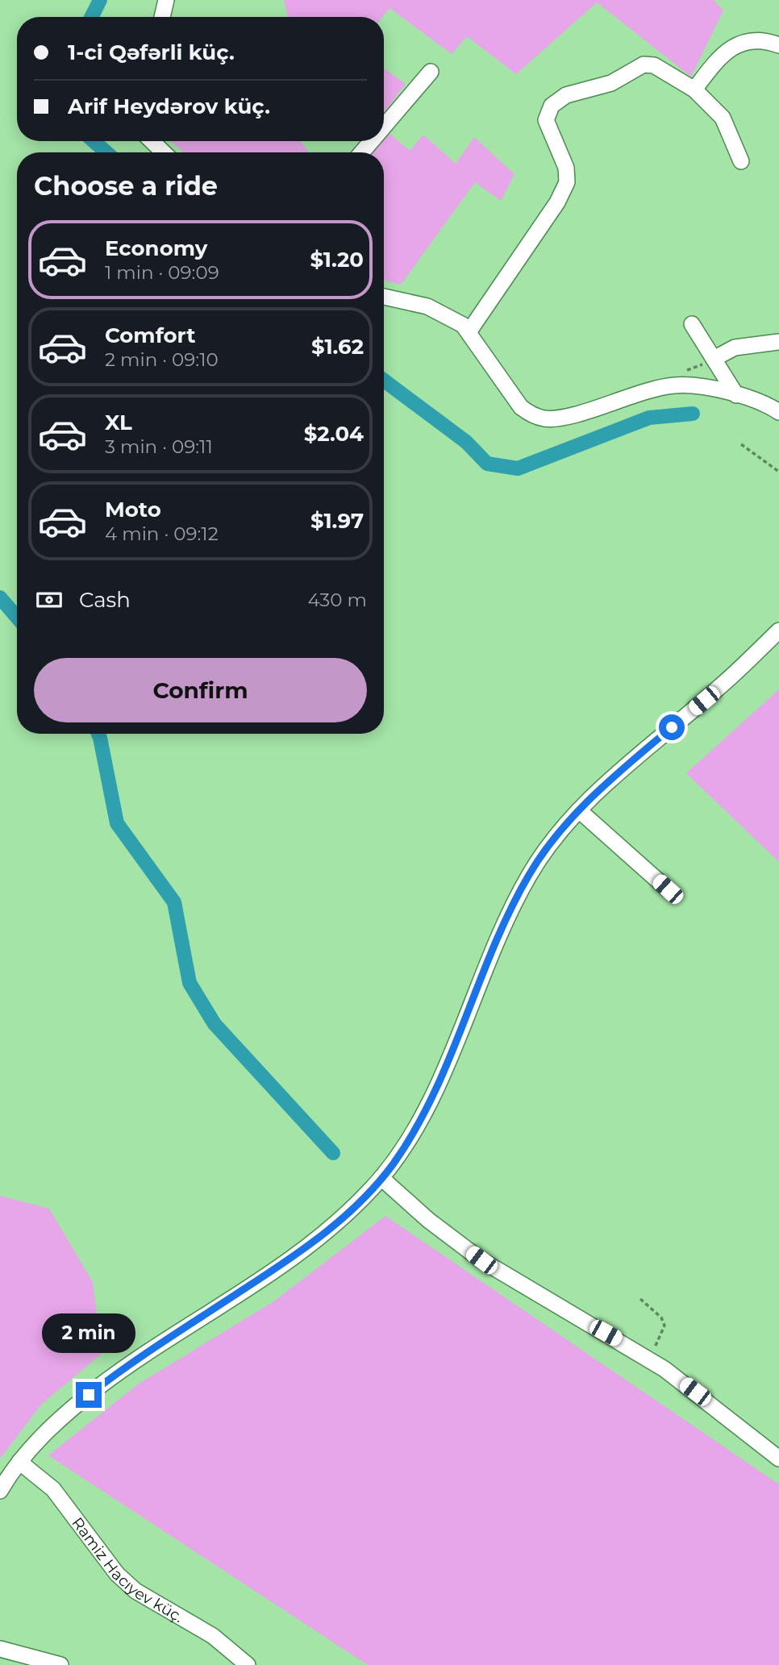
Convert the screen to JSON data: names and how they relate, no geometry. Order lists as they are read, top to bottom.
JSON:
{
  "streets": {
    "street": ["Ramiz Hacıyev küç."]
  },
  "page": {
    "banner": ["1-ci Qəfərli küç.", "Arif Heydərov küç."],
    "heading": "Choose a ride",
    "list": [
      {
        "name": "Economy",
        "note": "1 min · 09:09",
        "value": "$1.20"
      },
      {
        "name": "Comfort",
        "note": "2 min · 09:10",
        "value": "$1.62"
      },
      {
        "name": "XL",
        "note": "3 min · 09:11",
        "value": "$2.04"
      },
      {
        "name": "Moto",
        "note": "4 min · 09:12",
        "value": "$1.97"
      }
    ],
    "pay": ["Cash", "430 m"],
    "buttons": "Confirm",
    "bubble": "2 min"
  }
}
